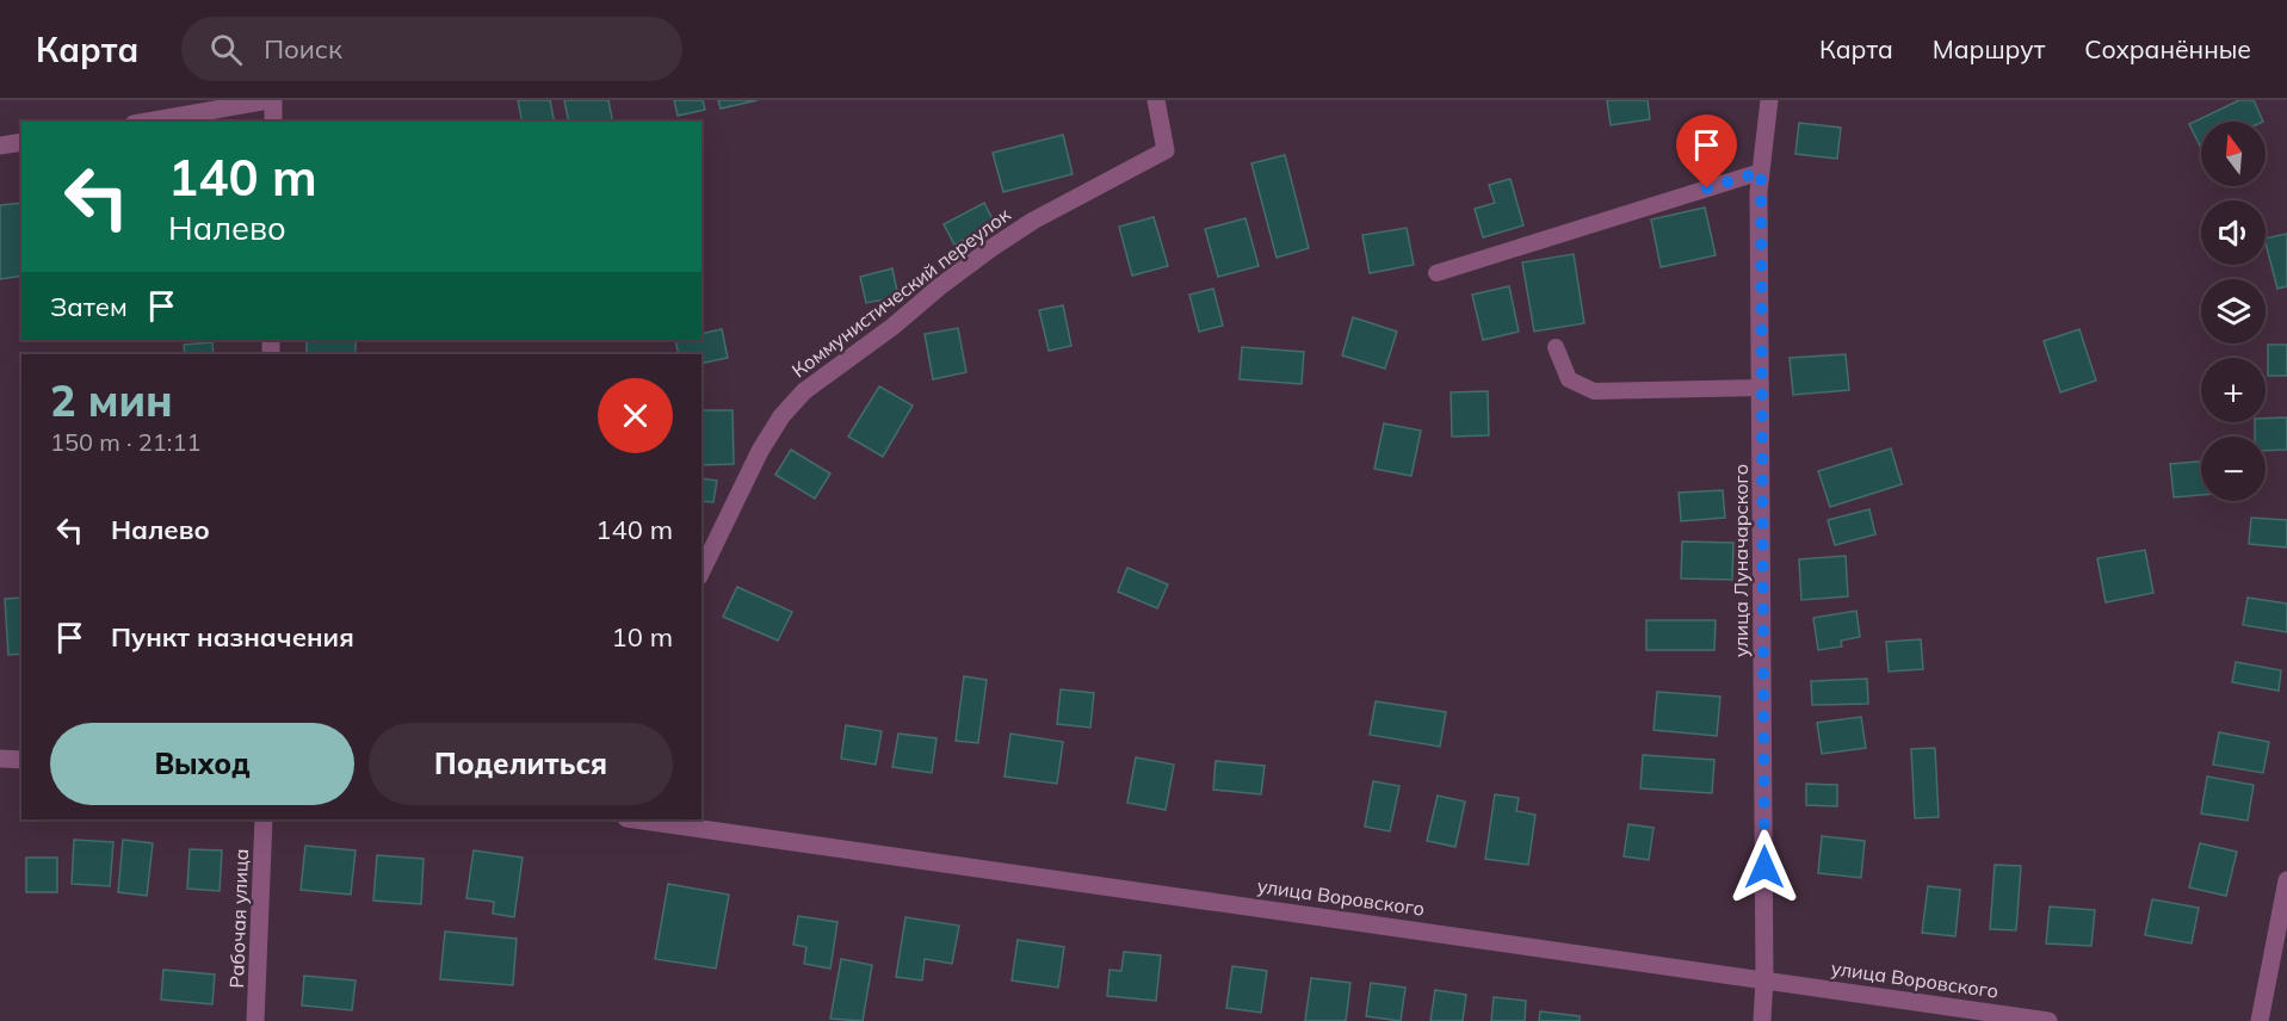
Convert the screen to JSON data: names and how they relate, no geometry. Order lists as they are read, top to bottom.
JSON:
{
  "streets": {
    "street": [
      "Коммунистический переулок",
      "улица Луначарского",
      "улица Воровского",
      "Рабочая улица"
    ]
  },
  "crossings": [
    ["улица Луначарского", "улица Воровского"]
  ],
  "north": "top",
  "page": {
    "header": "Карта",
    "search": "Поиск",
    "nav": ["Карта", "Маршрут", "Сохранённые"],
    "map_buttons": ["+", "−"],
    "turn": ["140 m", "Налево"],
    "then": "Затем",
    "heading": ["2 мин", "150 m · 21:11"],
    "list": [
      {
        "name": "Налево",
        "value": "140 m"
      },
      {
        "name": "Пункт назначения",
        "value": "10 m"
      }
    ],
    "buttons": ["Выход", "Поделиться"]
  }
}
